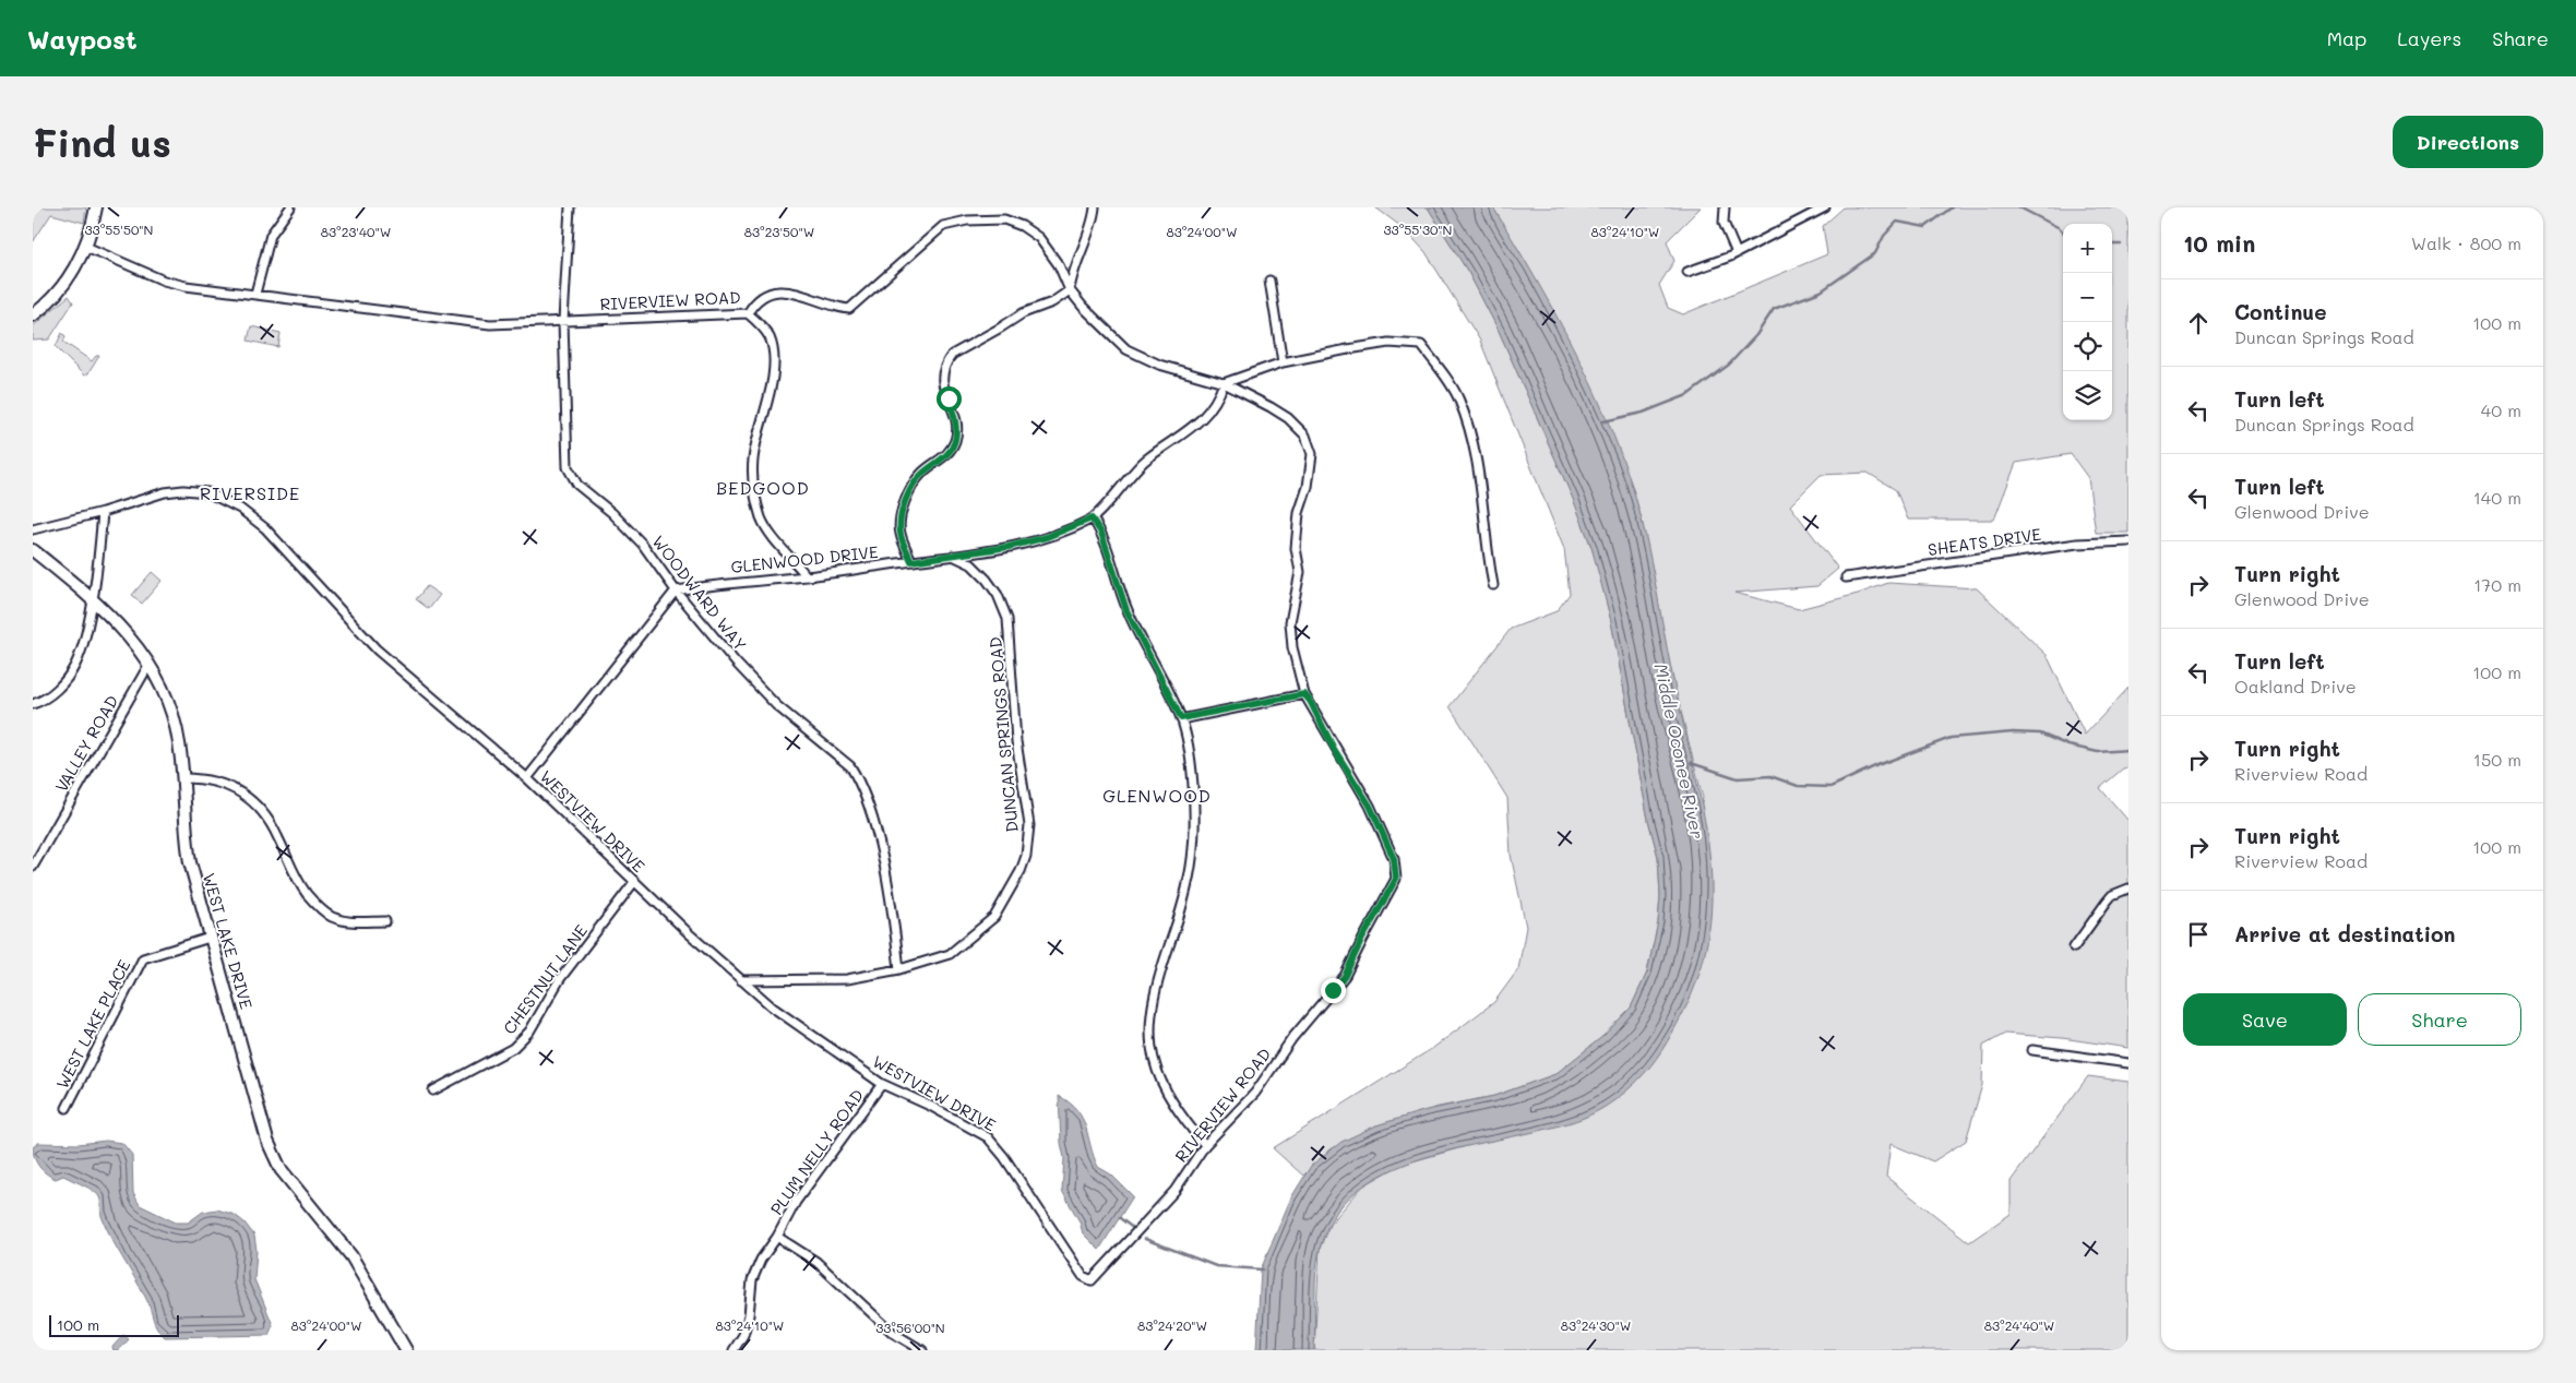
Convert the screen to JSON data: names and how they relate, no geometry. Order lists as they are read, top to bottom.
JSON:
{
  "streets": {
    "main road": ["WEST LAKE DRIVE"],
    "street": [
      "RIVERVIEW ROAD",
      "SHEATS DRIVE",
      "GLENWOOD DRIVE",
      "WOODWARD WAY",
      "DUNCAN SPRINGS ROAD",
      "VALLEY ROAD",
      "WESTVIEW DRIVE",
      "CHESTNUT LANE",
      "WEST LAKE PLACE",
      "PLUM NELLY ROAD"
    ]
  },
  "crossings": [
    ["RIVERVIEW ROAD", "WOODWARD WAY"],
    ["RIVERVIEW ROAD", "WESTVIEW DRIVE"],
    ["GLENWOOD DRIVE", "WOODWARD WAY"],
    ["GLENWOOD DRIVE", "DUNCAN SPRINGS ROAD"],
    ["WOODWARD WAY", "DUNCAN SPRINGS ROAD"],
    ["DUNCAN SPRINGS ROAD", "WESTVIEW DRIVE"],
    ["VALLEY ROAD", "WEST LAKE DRIVE"],
    ["WESTVIEW DRIVE", "CHESTNUT LANE"],
    ["WESTVIEW DRIVE", "PLUM NELLY ROAD"],
    ["WEST LAKE DRIVE", "WEST LAKE PLACE"]
  ],
  "districts": ["BEDGOOD", "RIVERSIDE", "GLENWOOD"],
  "water": ["Middle Oconee River"],
  "scale_bar": "100 m",
  "page": {
    "header": "Waypost",
    "nav": ["Map", "Layers", "Share"],
    "buttons": [
      "Directions",
      ["Save", "Share"]
    ],
    "title": "Find us",
    "heading": ["10 min", "Walk · 800 m"],
    "map_buttons": ["+", "−"],
    "list": [
      ["Continue", "Duncan Springs Road", "100 m"],
      ["Turn left", "Duncan Springs Road", "40 m"],
      ["Turn left", "Glenwood Drive", "140 m"],
      ["Turn right", "Glenwood Drive", "170 m"],
      ["Turn left", "Oakland Drive", "100 m"],
      ["Turn right", "Riverview Road", "150 m"],
      ["Turn right", "Riverview Road", "100 m"],
      "Arrive at destination"
    ],
    "scale": "100 m"
  },
  "coordinates": [
    "33°55'30\"N",
    "33°55'50\"N",
    "83°23'40\"W",
    "83°23'50\"W",
    "83°24'00\"W",
    "83°24'10\"W",
    "83°24'20\"W",
    "83°24'30\"W",
    "83°24'40\"W",
    "33°56'00\"N"
  ]
}
